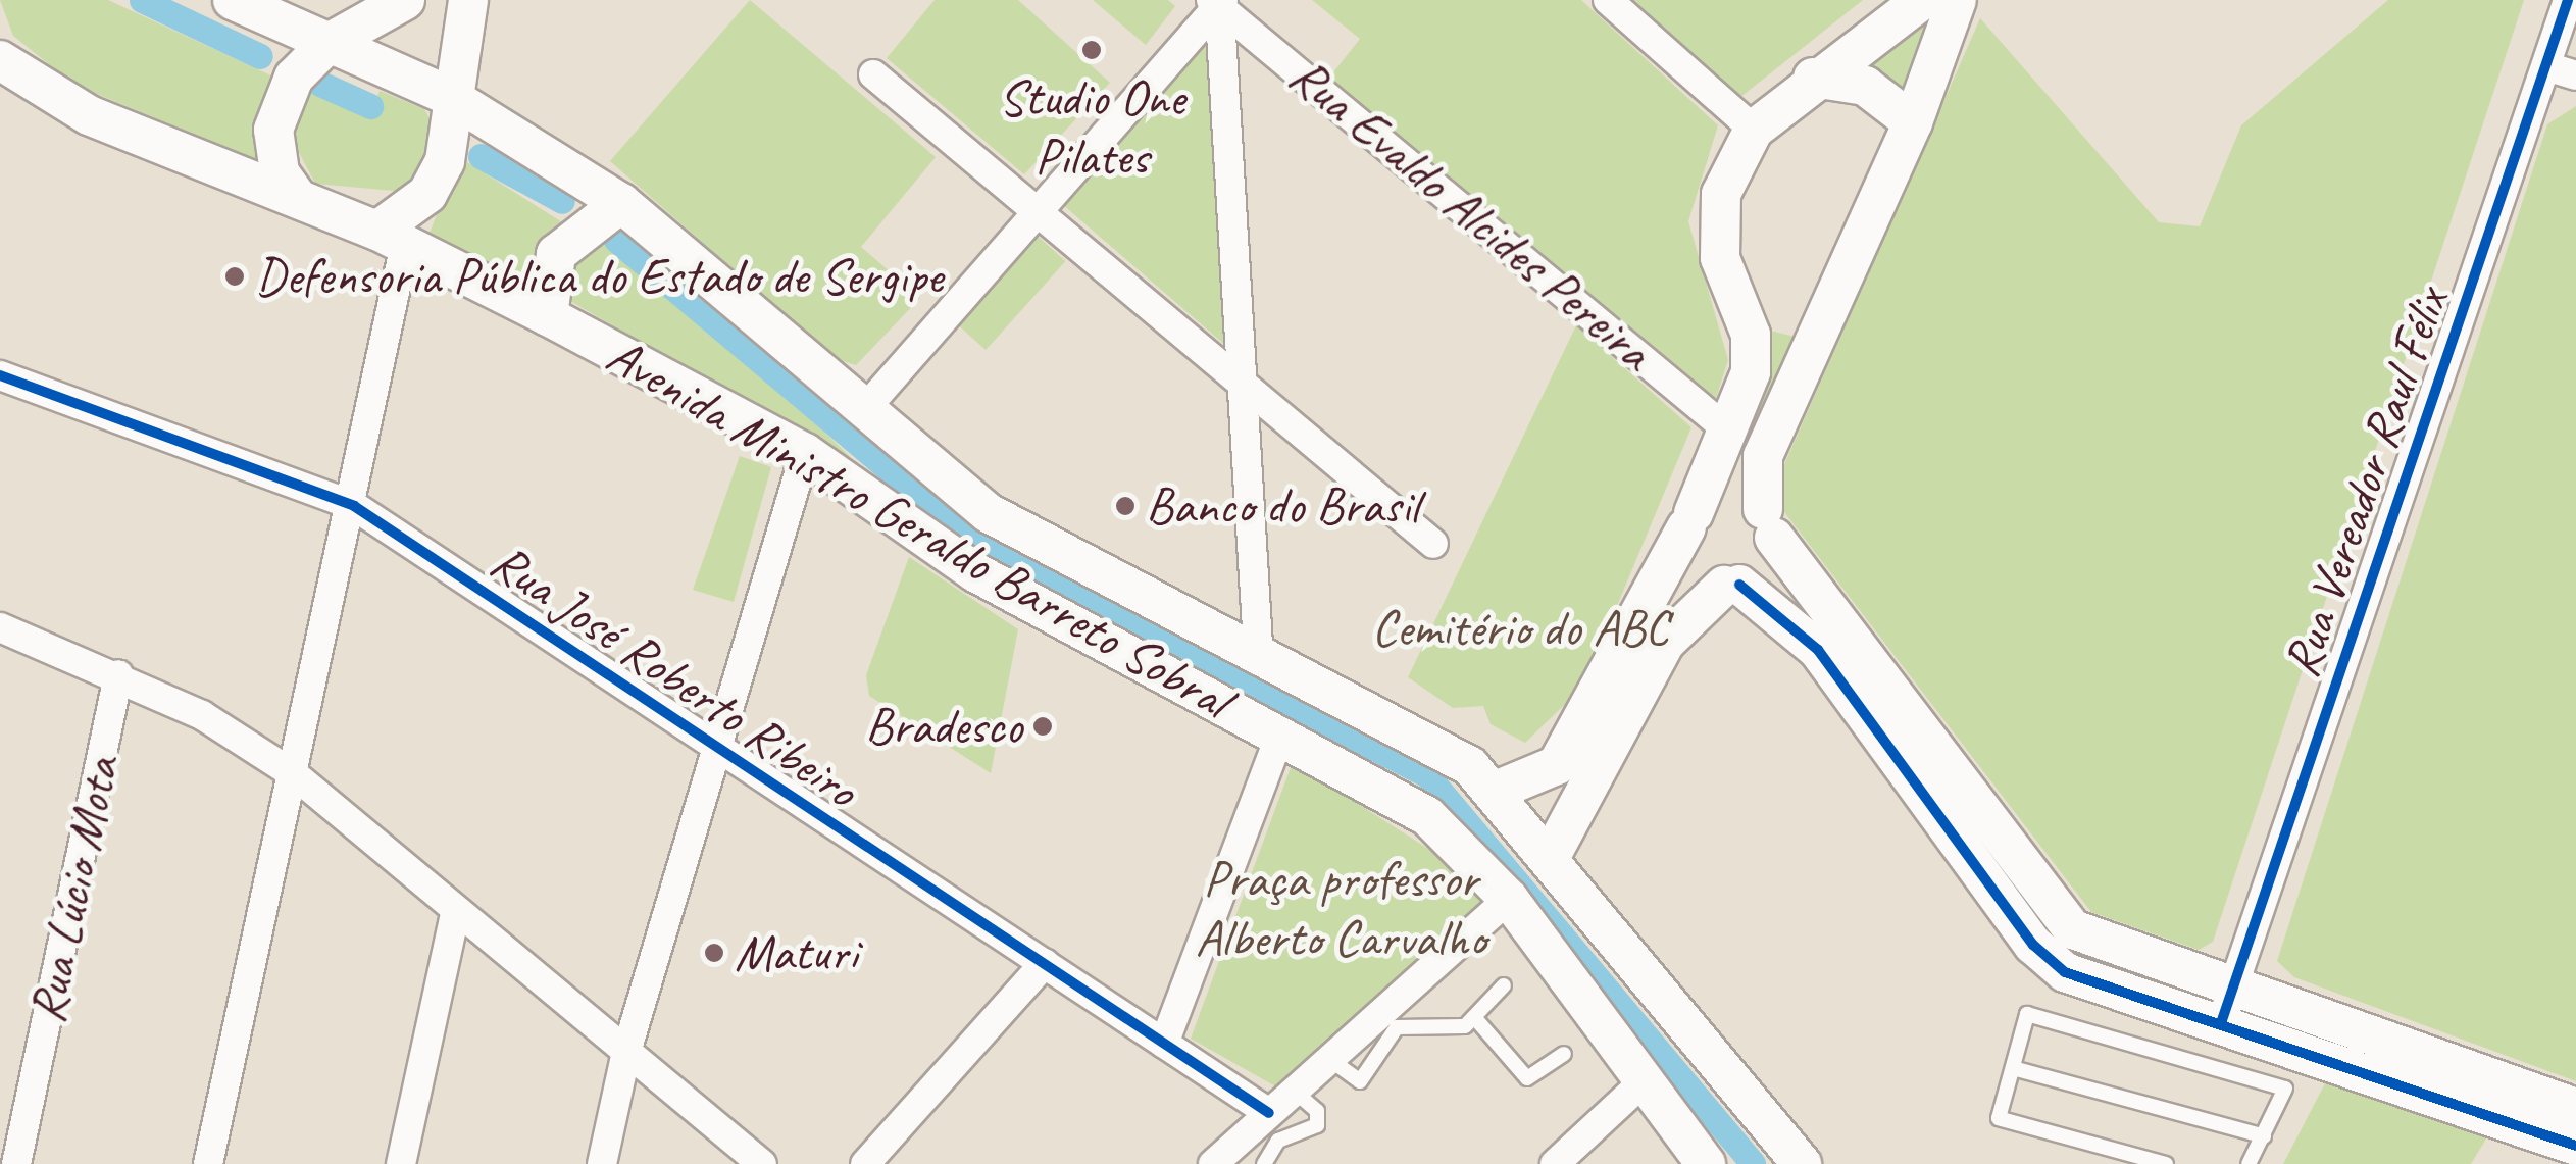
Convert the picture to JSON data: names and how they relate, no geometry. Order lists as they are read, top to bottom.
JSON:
{
  "streets": {
    "street": [
      "Rua Evaldo Alcides Pereira",
      "Rua Vereador Raul Félix",
      "Avenida Ministro Geraldo Barreto Sobral",
      "Rua José Roberto Ribeiro",
      "Rua Lúcio Mota"
    ]
  },
  "parks": ["Cemitério do ABC", "Praça professor Alberto Carvalho"],
  "places": [
    "Studio One Pilates",
    "Defensoria Pública do Estado de Sergipe",
    "Banco do Brasil",
    "Bradesco",
    "Maturi"
  ]
}
